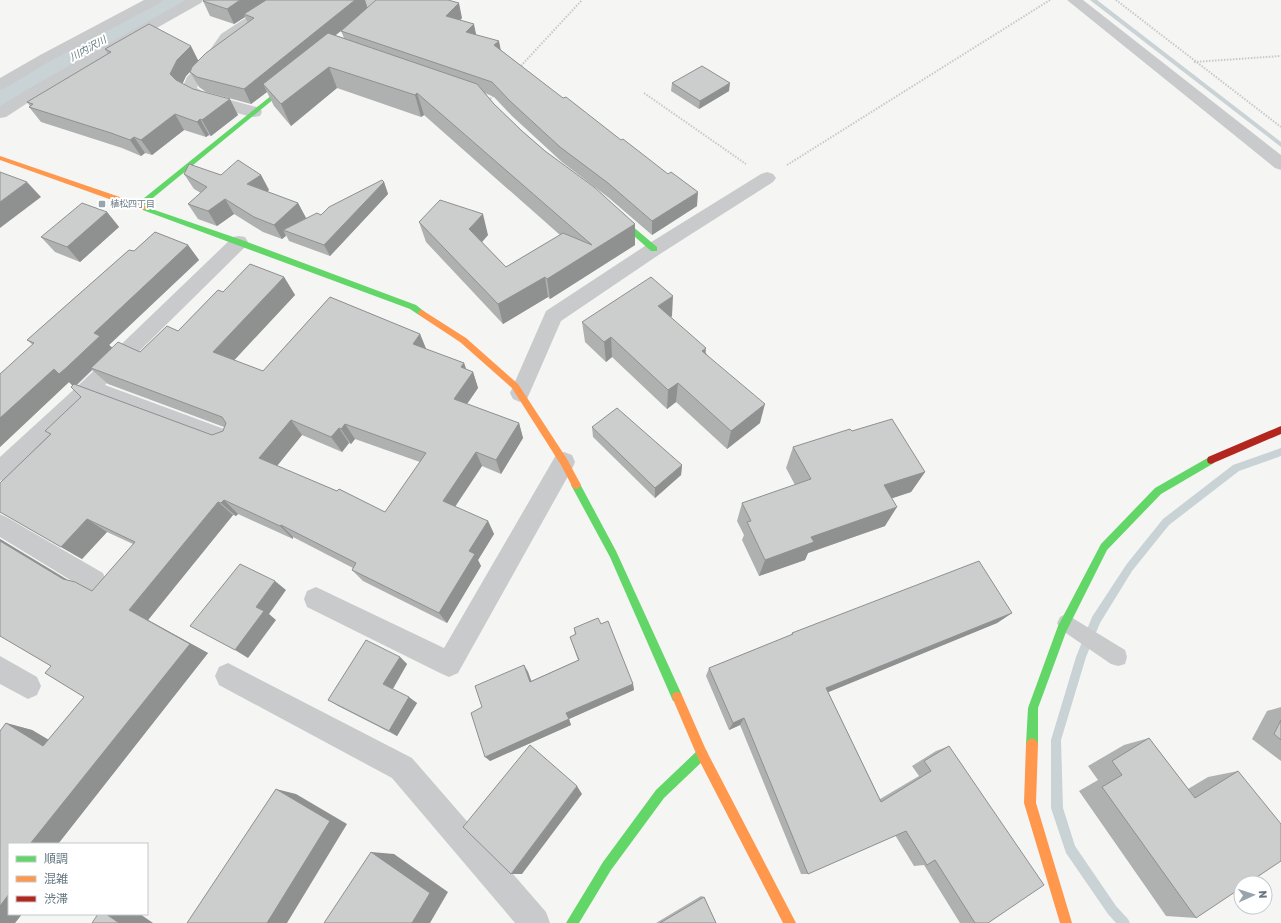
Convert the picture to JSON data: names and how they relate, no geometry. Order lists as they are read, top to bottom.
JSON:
{
  "water": ["川内沢川"],
  "places": {
    "transit": ["植松四丁目"]
  },
  "legend": ["順調", "混雑", "渋滞"],
  "north": "right"
}
